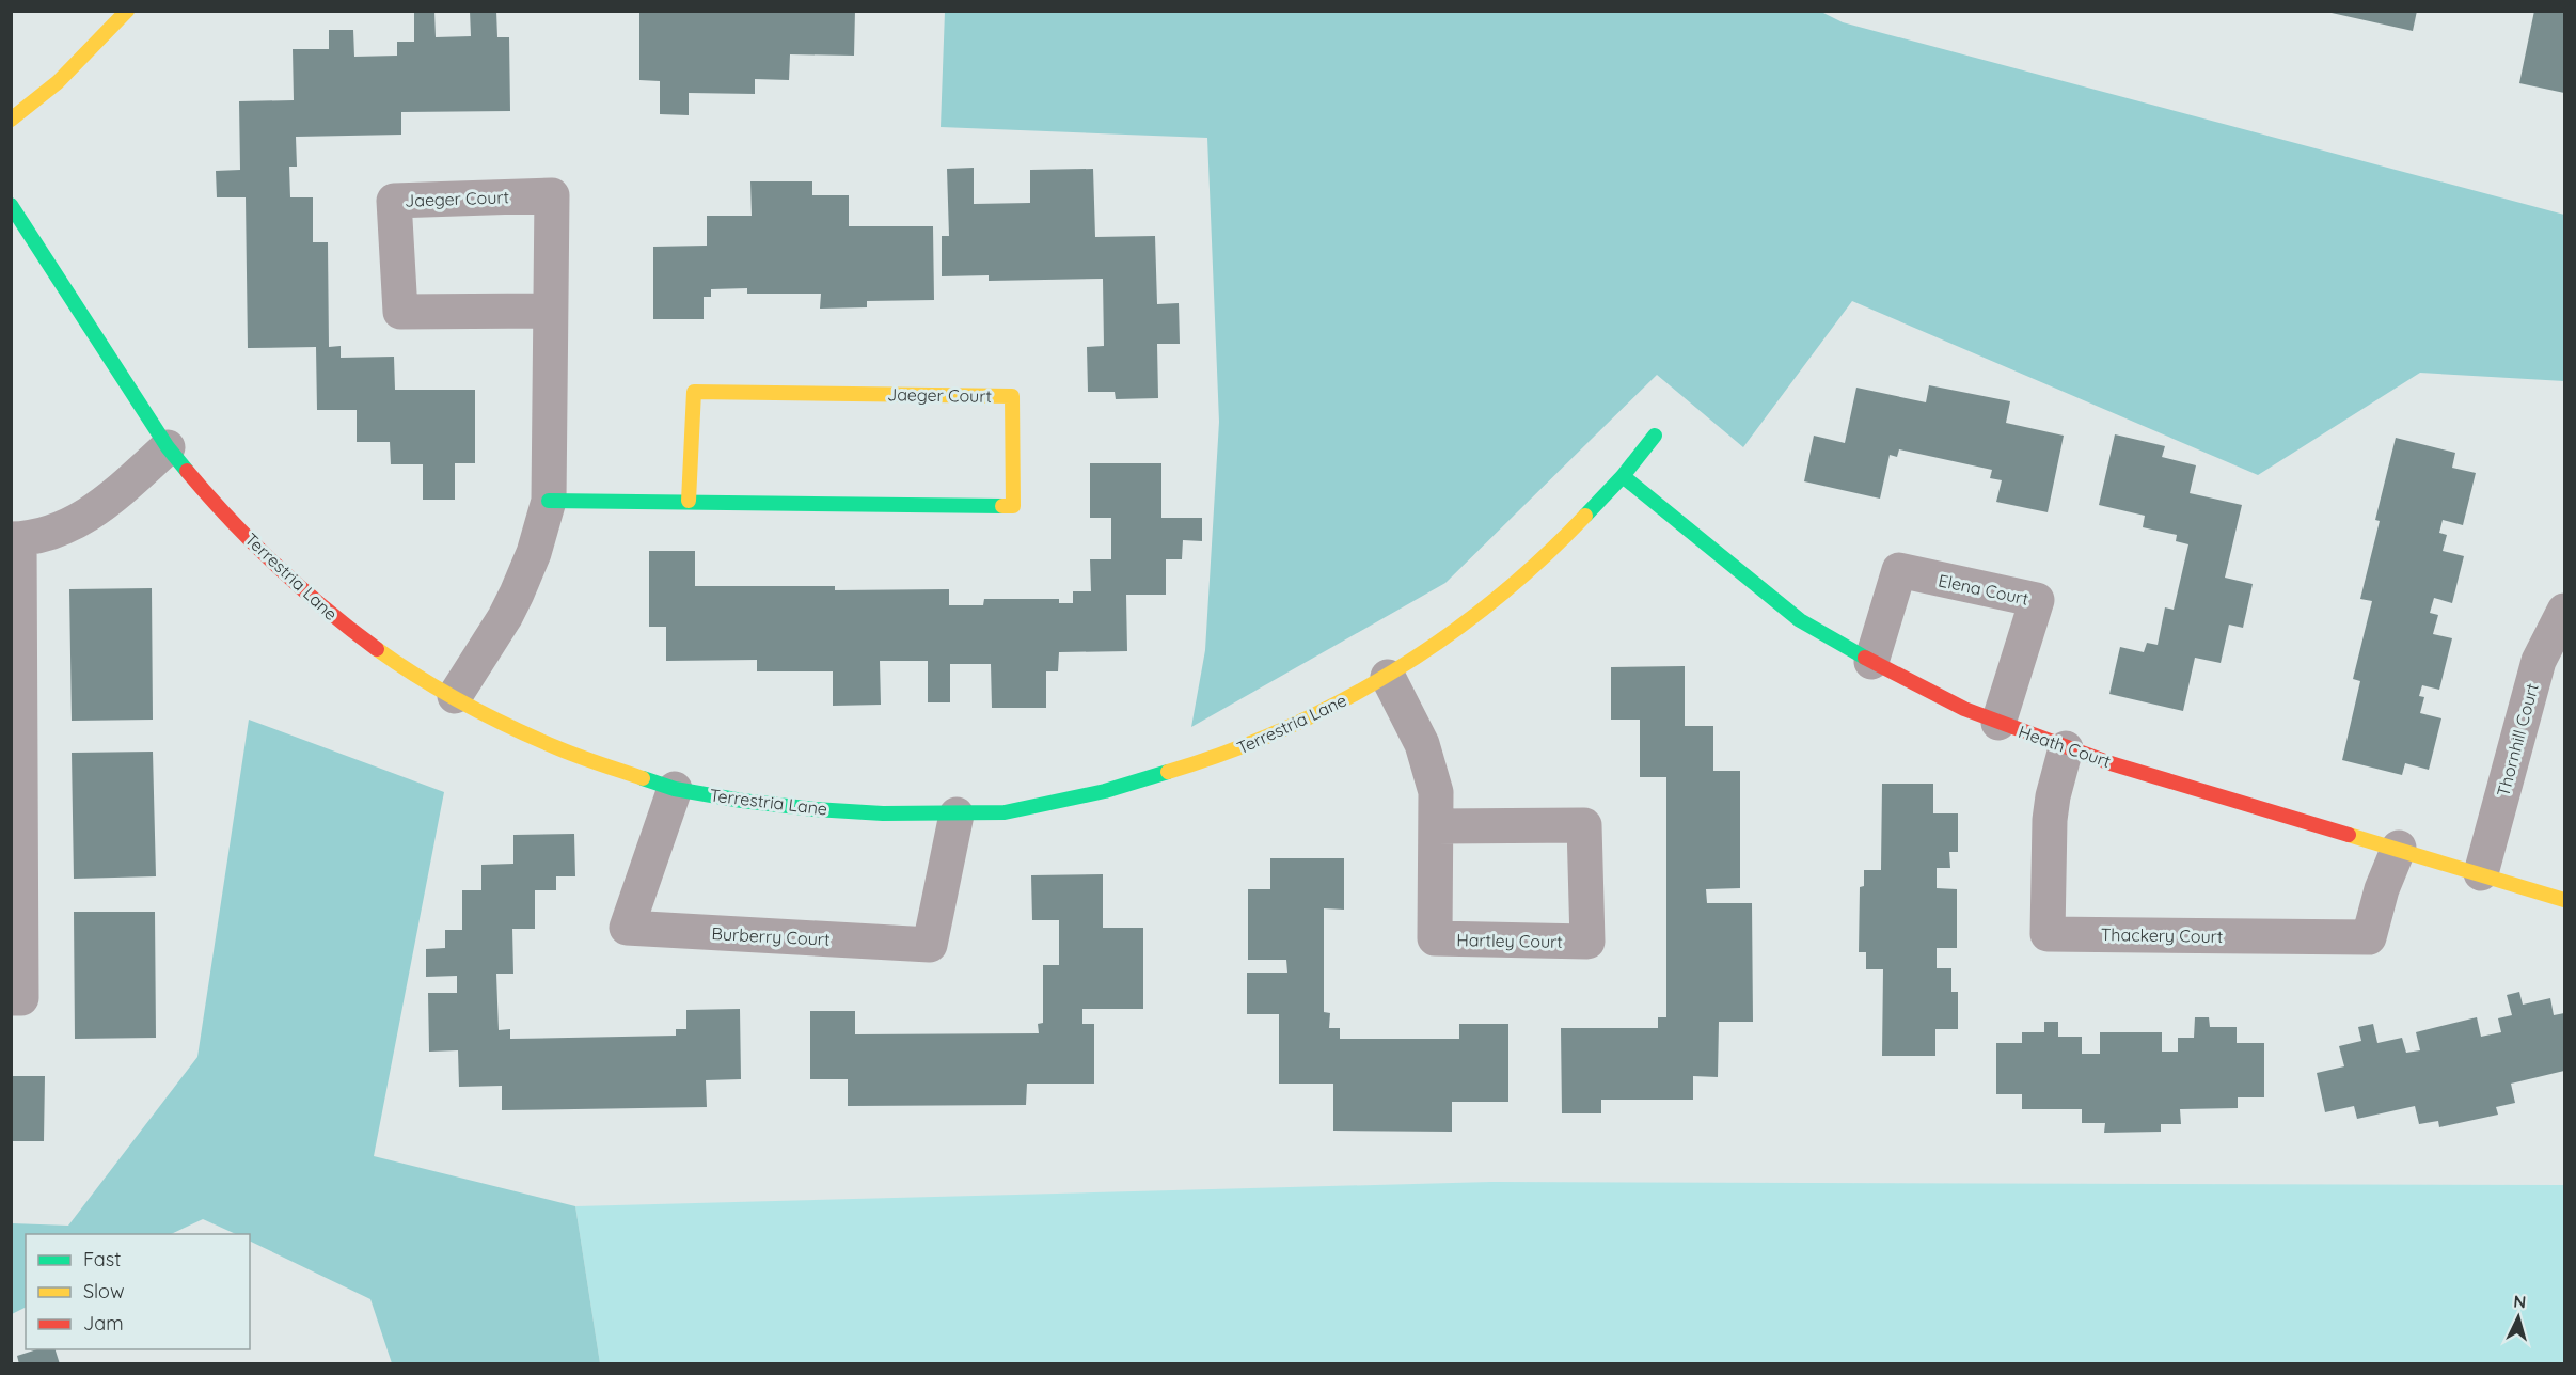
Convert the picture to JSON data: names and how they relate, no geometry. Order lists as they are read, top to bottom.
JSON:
{
  "streets": {
    "street": [
      "Jaeger Court",
      "Terrestria Lane",
      "Elena Court",
      "Thornhill Court",
      "Heath Court",
      "Thackery Court",
      "Burberry Court",
      "Hartley Court"
    ]
  },
  "crossings": [
    ["Jaeger Court", "Terrestria Lane"],
    ["Terrestria Lane", "Heath Court"],
    ["Terrestria Lane", "Burberry Court"],
    ["Terrestria Lane", "Hartley Court"],
    ["Elena Court", "Heath Court"],
    ["Thornhill Court", "Heath Court"],
    ["Heath Court", "Thackery Court"]
  ],
  "legend": ["Fast", "Slow", "Jam"],
  "north": "top"
}
